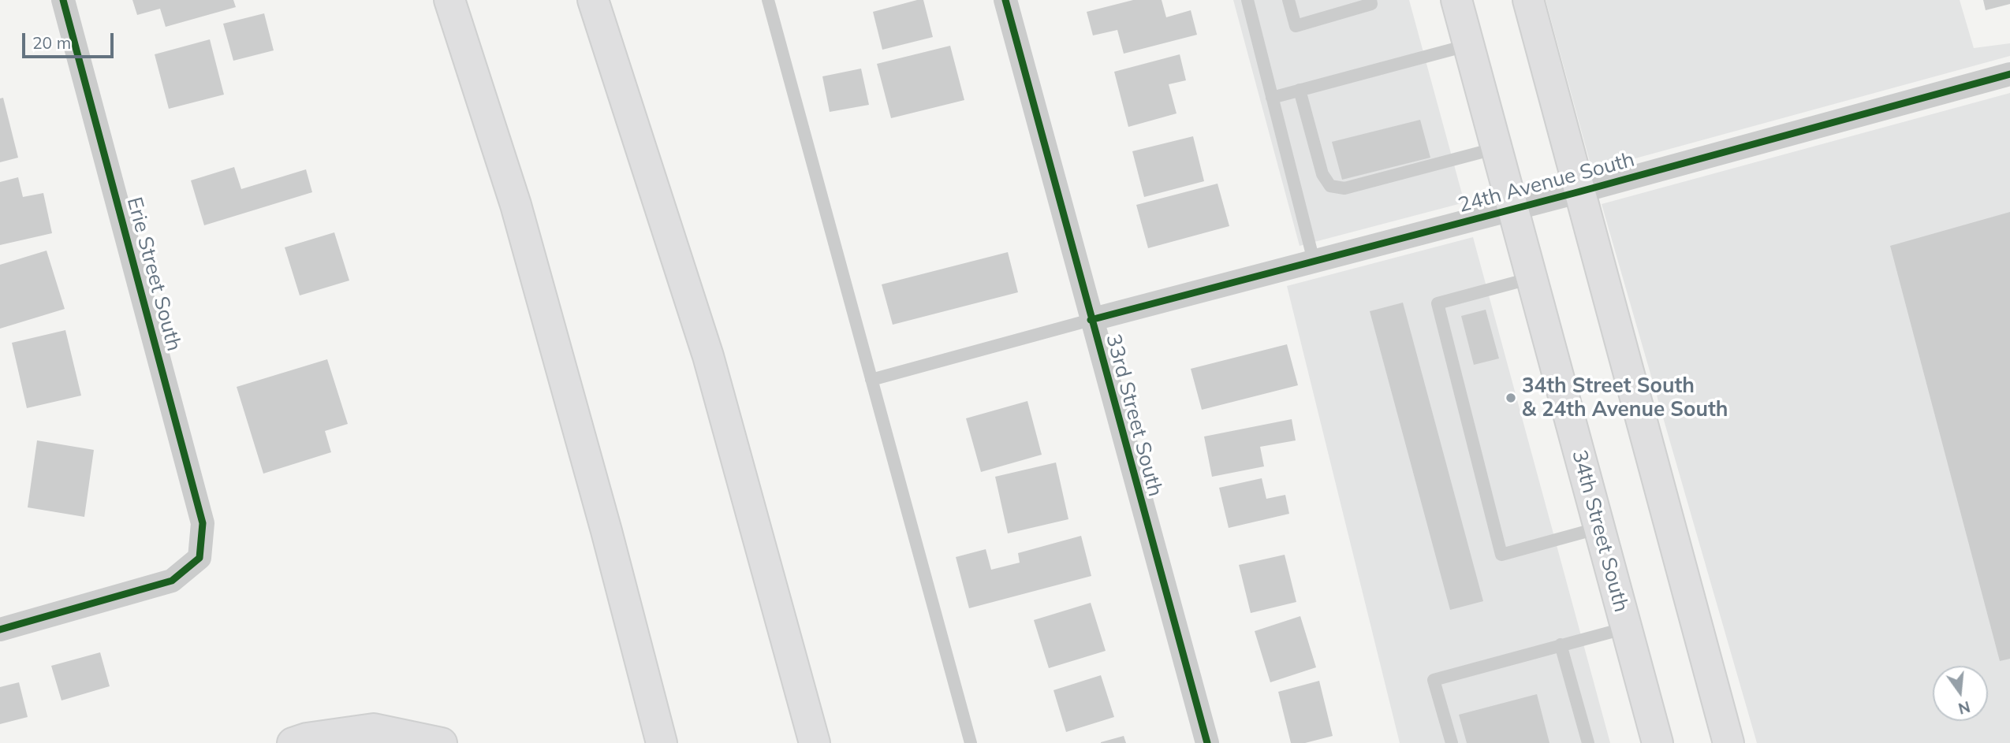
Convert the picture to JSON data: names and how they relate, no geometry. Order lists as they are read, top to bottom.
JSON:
{
  "streets": {
    "highway": ["34th Street South"],
    "street": ["24th Avenue South", "Erie Street South", "33rd Street South"]
  },
  "crossings": [
    ["24th Avenue South", "33rd Street South"],
    ["24th Avenue South", "34th Street South"]
  ],
  "places": ["34th Street South & 24th Avenue South"],
  "scale_bar": "20 m",
  "north": "bottom"
}
